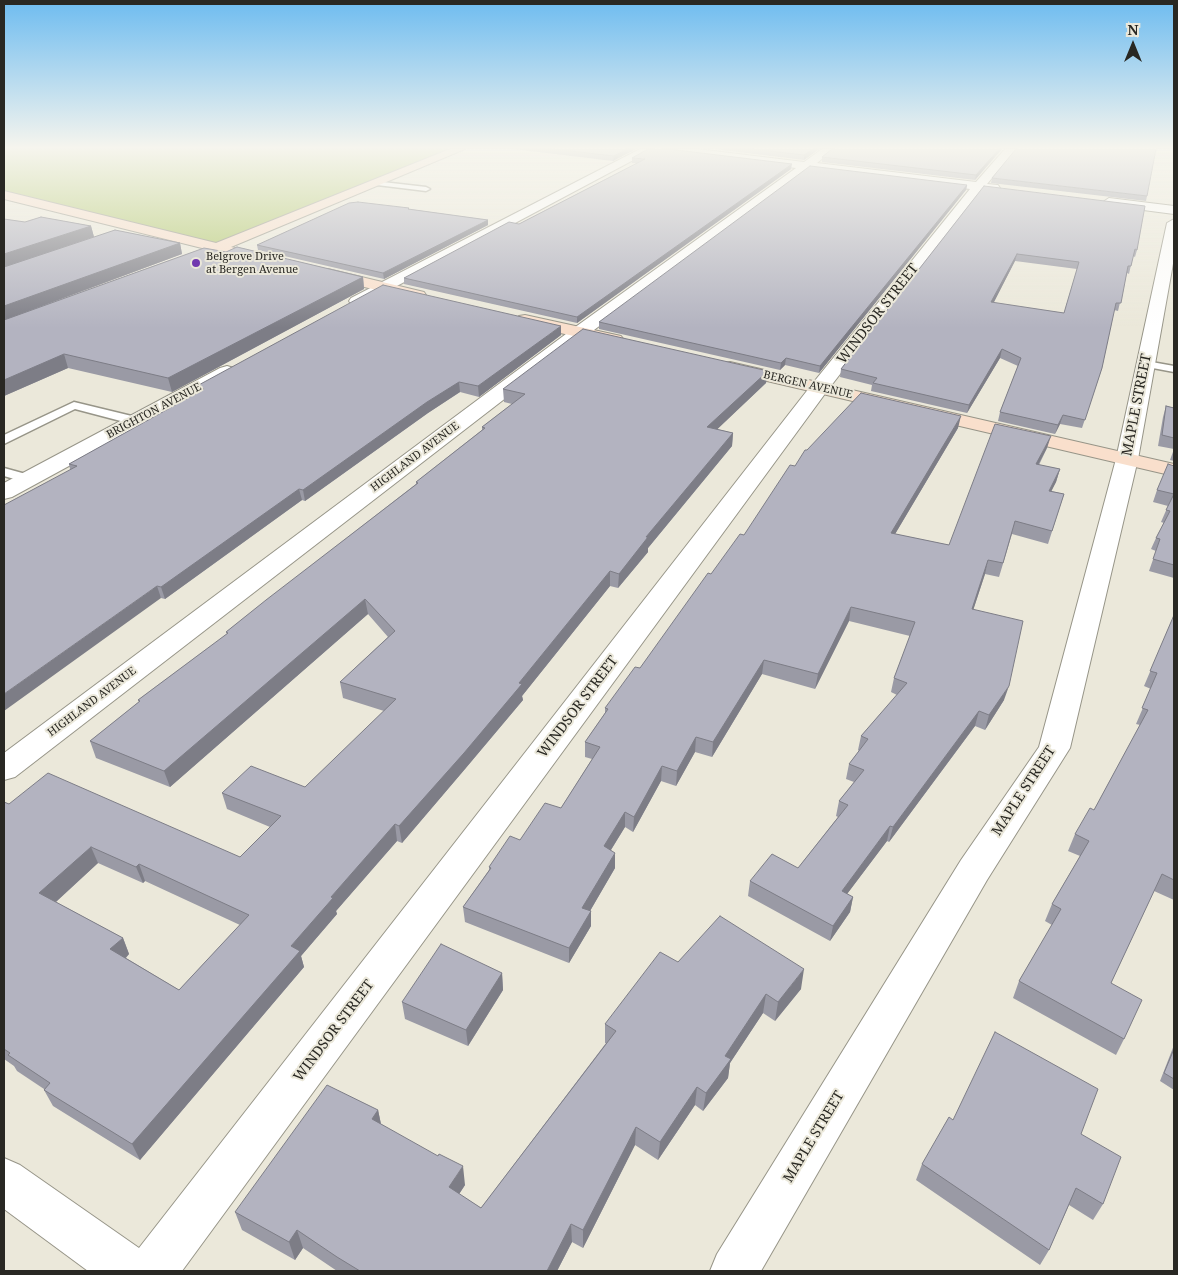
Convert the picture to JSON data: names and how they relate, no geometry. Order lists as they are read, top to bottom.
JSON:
{
  "streets": {
    "street": [
      "WINDSOR STREET",
      "BERGEN AVENUE",
      "MAPLE STREET",
      "BRIGHTON AVENUE",
      "HIGHLAND AVENUE"
    ]
  },
  "crossings": [
    ["WINDSOR STREET", "BERGEN AVENUE"],
    ["BERGEN AVENUE", "MAPLE STREET"]
  ],
  "places": ["Belgrove Drive at Bergen Avenue"],
  "north": "top"
}
